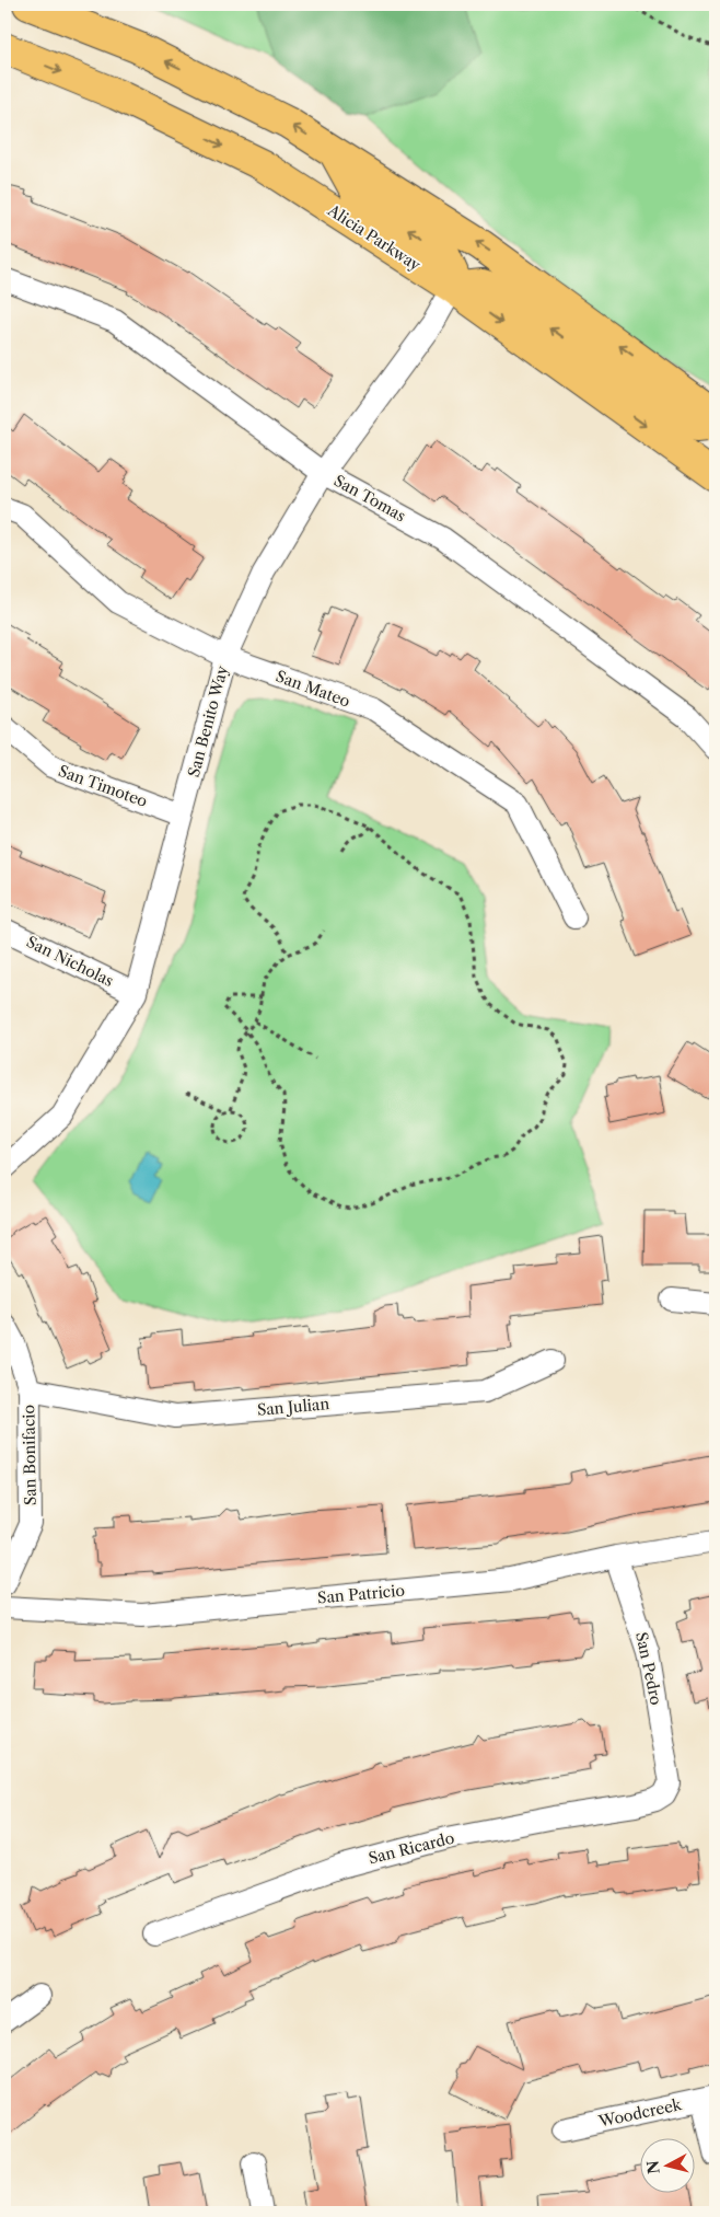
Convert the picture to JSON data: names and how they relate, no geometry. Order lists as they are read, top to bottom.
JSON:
{
  "streets": {
    "main road": ["Alicia Parkway"],
    "street": [
      "San Tomas",
      "San Mateo",
      "San Benito Way",
      "San Timoteo",
      "San Nicholas",
      "San Julian",
      "San Bonifacio",
      "San Patricio",
      "San Pedro",
      "San Ricardo",
      "Woodcreek"
    ]
  },
  "crossings": [
    ["Alicia Parkway", "San Benito Way"],
    ["San Tomas", "San Benito Way"],
    ["San Mateo", "San Benito Way"],
    ["San Benito Way", "San Timoteo"],
    ["San Benito Way", "San Nicholas"],
    ["San Julian", "San Bonifacio"],
    ["San Patricio", "San Pedro"],
    ["San Pedro", "San Ricardo"]
  ],
  "north": "left"
}
